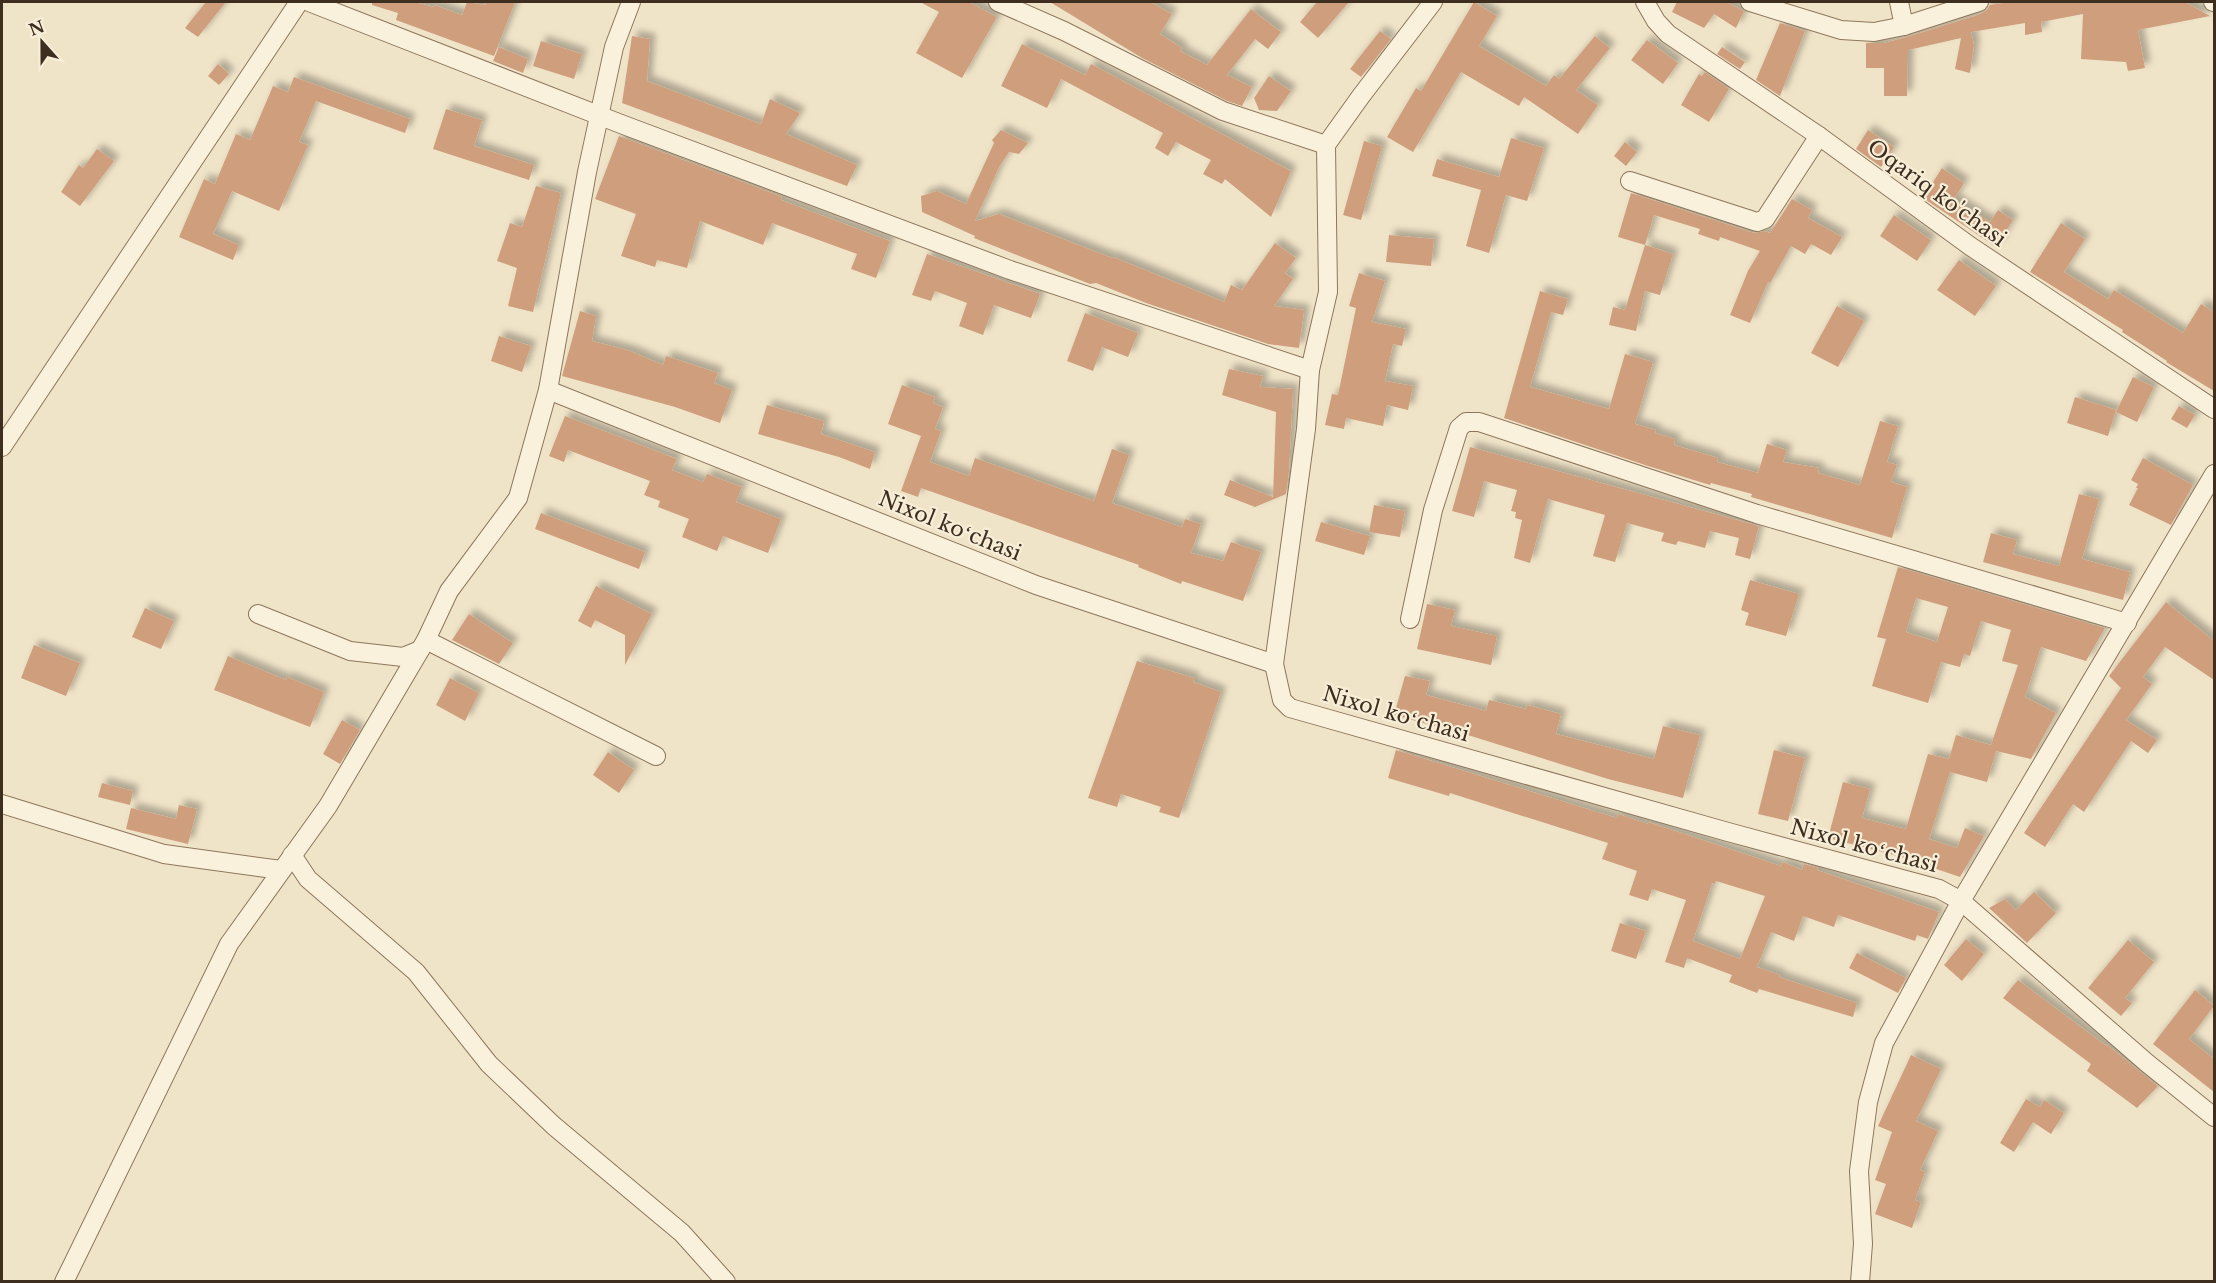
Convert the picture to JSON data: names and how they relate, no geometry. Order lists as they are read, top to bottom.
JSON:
{
  "streets": {
    "street": ["Oqariq ko'chasi", "Nixol koʻchasi"]
  },
  "north": "top"
}
